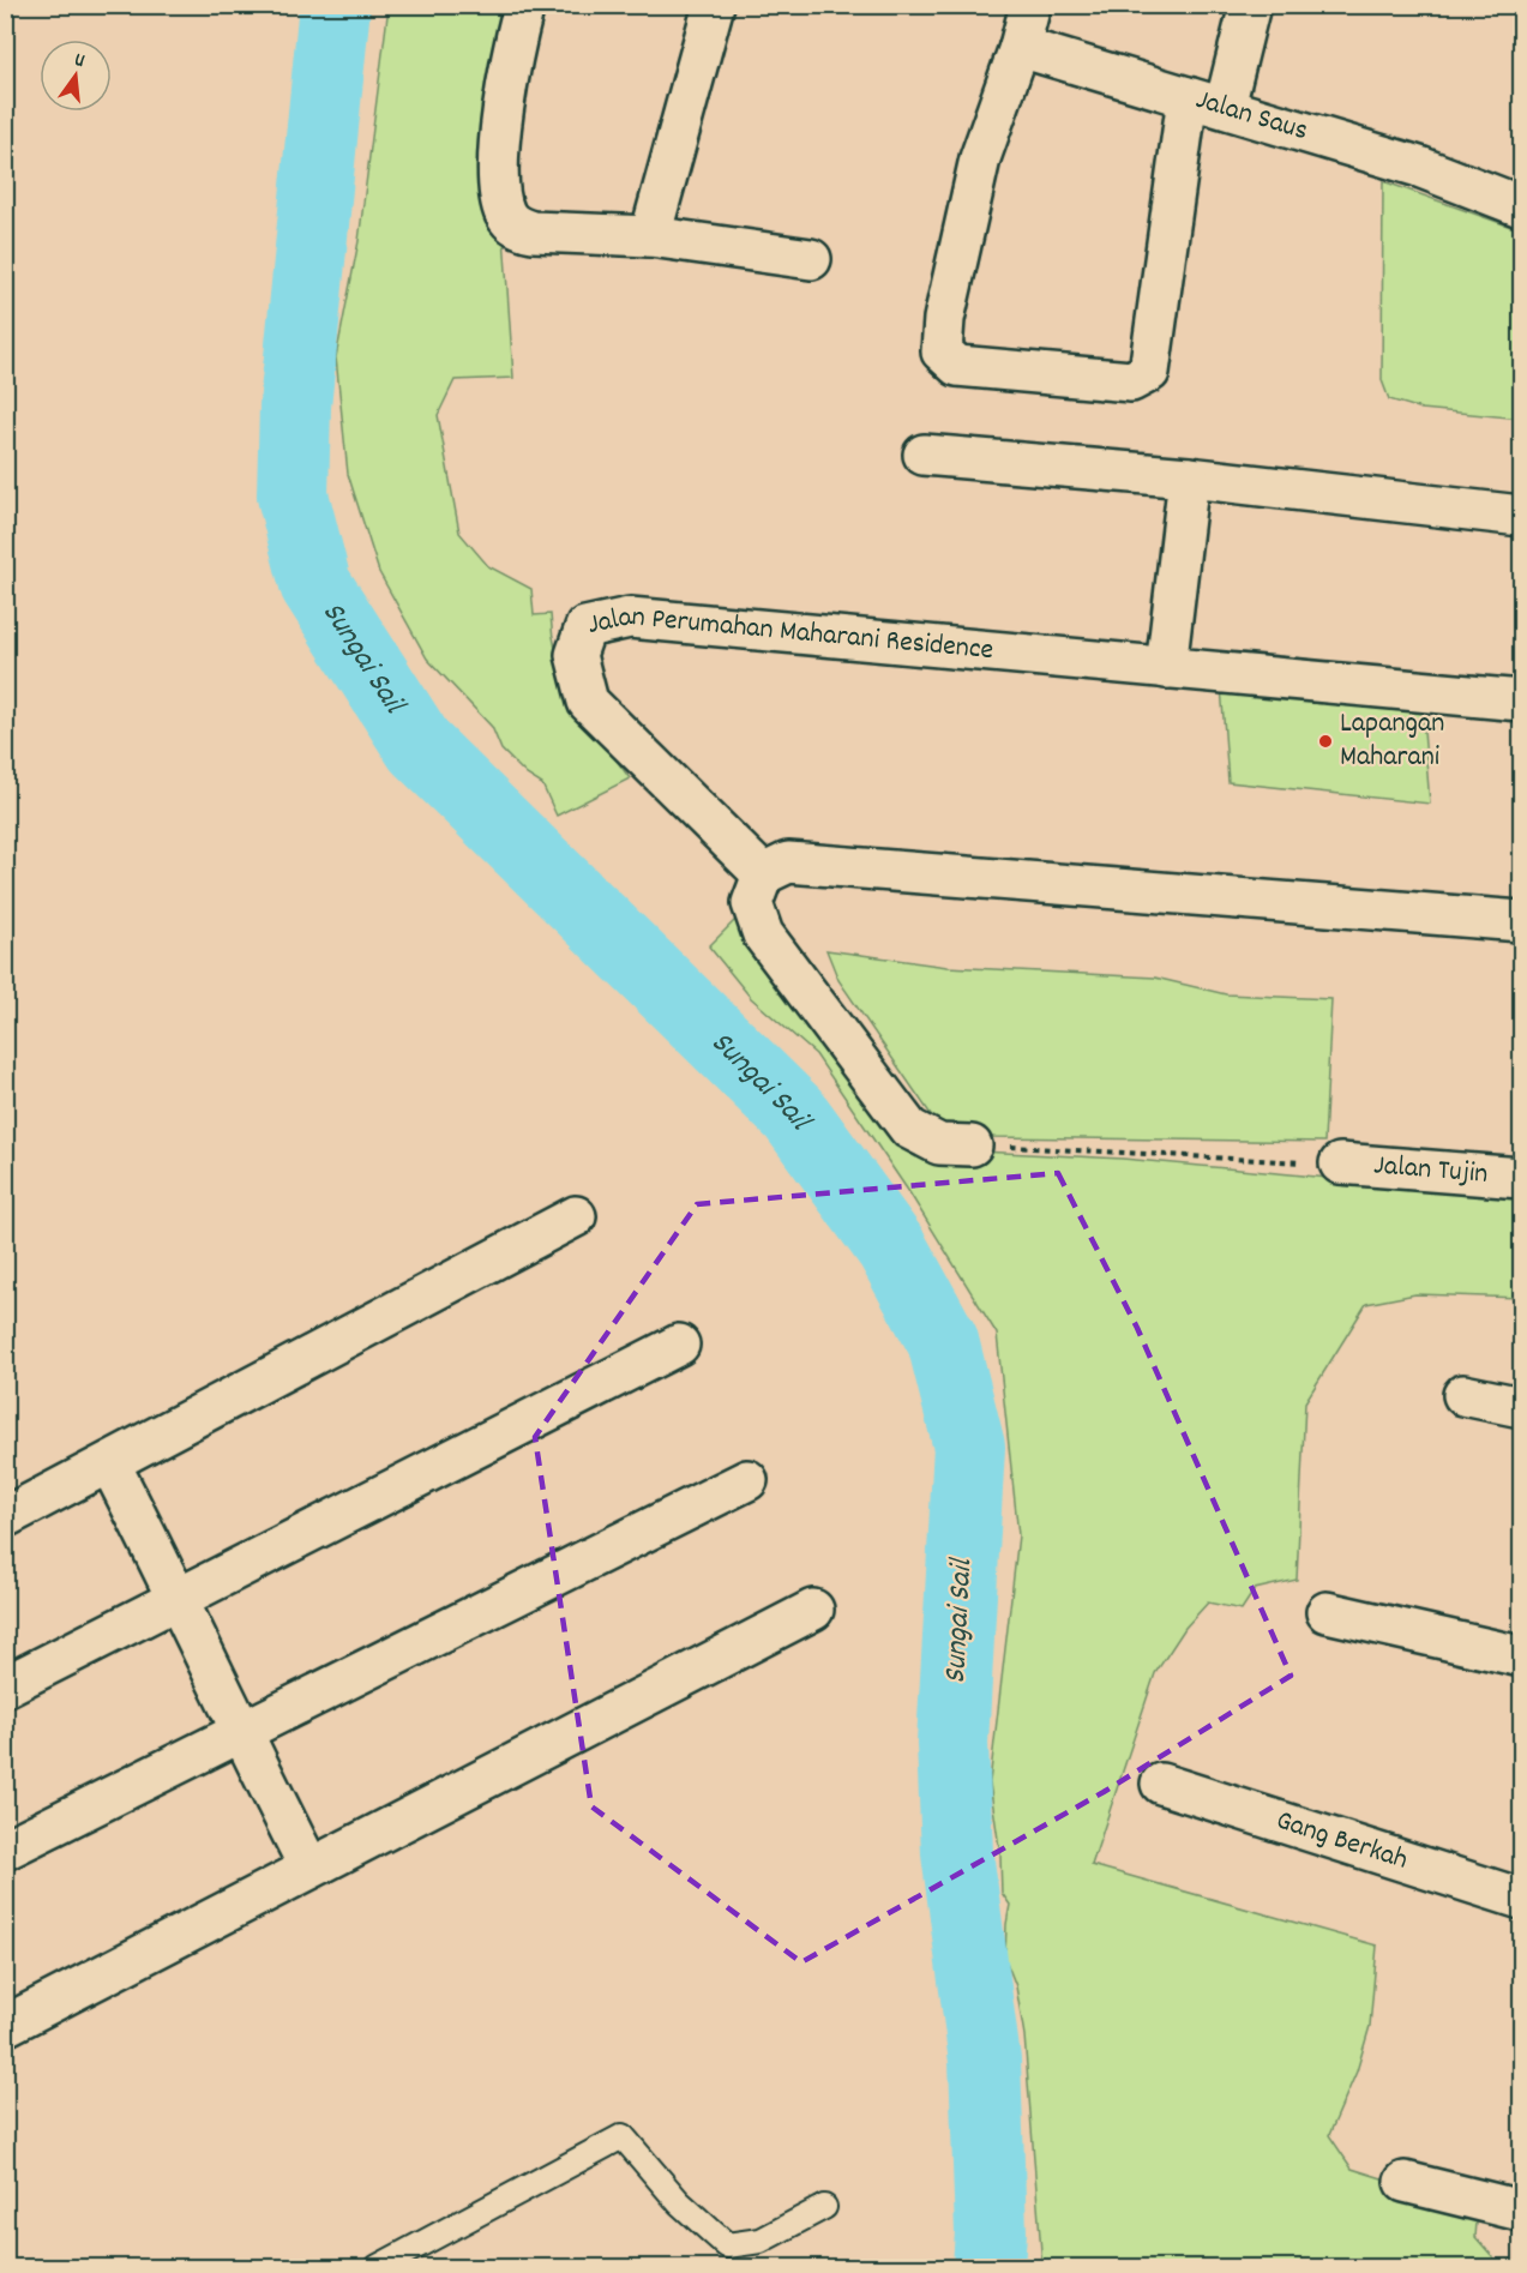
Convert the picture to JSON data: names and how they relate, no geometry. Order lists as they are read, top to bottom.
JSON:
{
  "streets": {
    "street": [
      "Jalan Saus",
      "Jalan Perumahan Maharani Residence",
      "Jalan Tujin",
      "Gang Berkah"
    ]
  },
  "water": ["Sungai Sail"],
  "places": ["Lapangan Maharani"],
  "north": "top"
}
